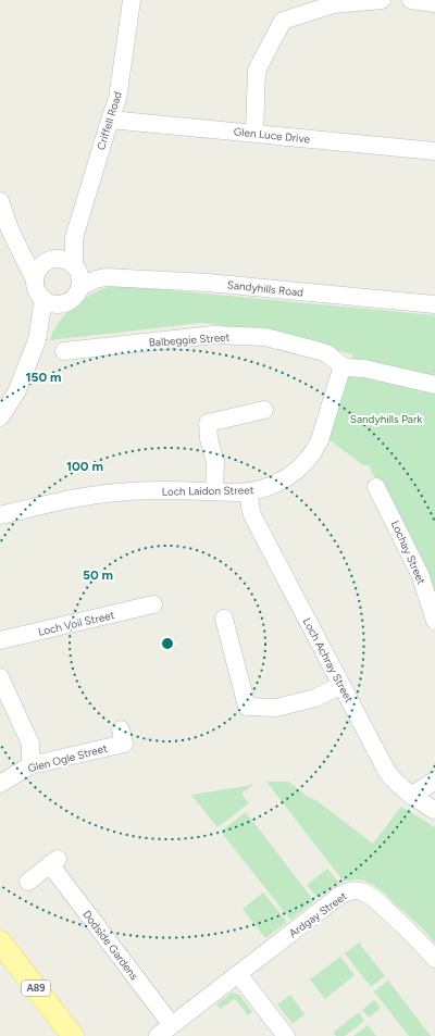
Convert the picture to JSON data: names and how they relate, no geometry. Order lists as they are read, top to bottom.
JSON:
{
  "streets": {
    "main road": ["A89"],
    "street": [
      "Criffell Road",
      "Glen Luce Drive",
      "Sandyhills Road",
      "Balbeggie Street",
      "Loch Laidon Street",
      "Lochay Street",
      "Loch Voil Street",
      "Loch Achray Street",
      "Glen Ogle Street",
      "Ardgay Street",
      "Dodside Gardens"
    ]
  },
  "crossings": [
    ["Criffell Road", "Glen Luce Drive"],
    ["Criffell Road", "Sandyhills Road"],
    ["Balbeggie Street", "Loch Laidon Street"],
    ["Loch Laidon Street", "Loch Achray Street"]
  ],
  "parks": ["Sandyhills Park"],
  "rings": ["150 m", "100 m", "50 m"]
}
